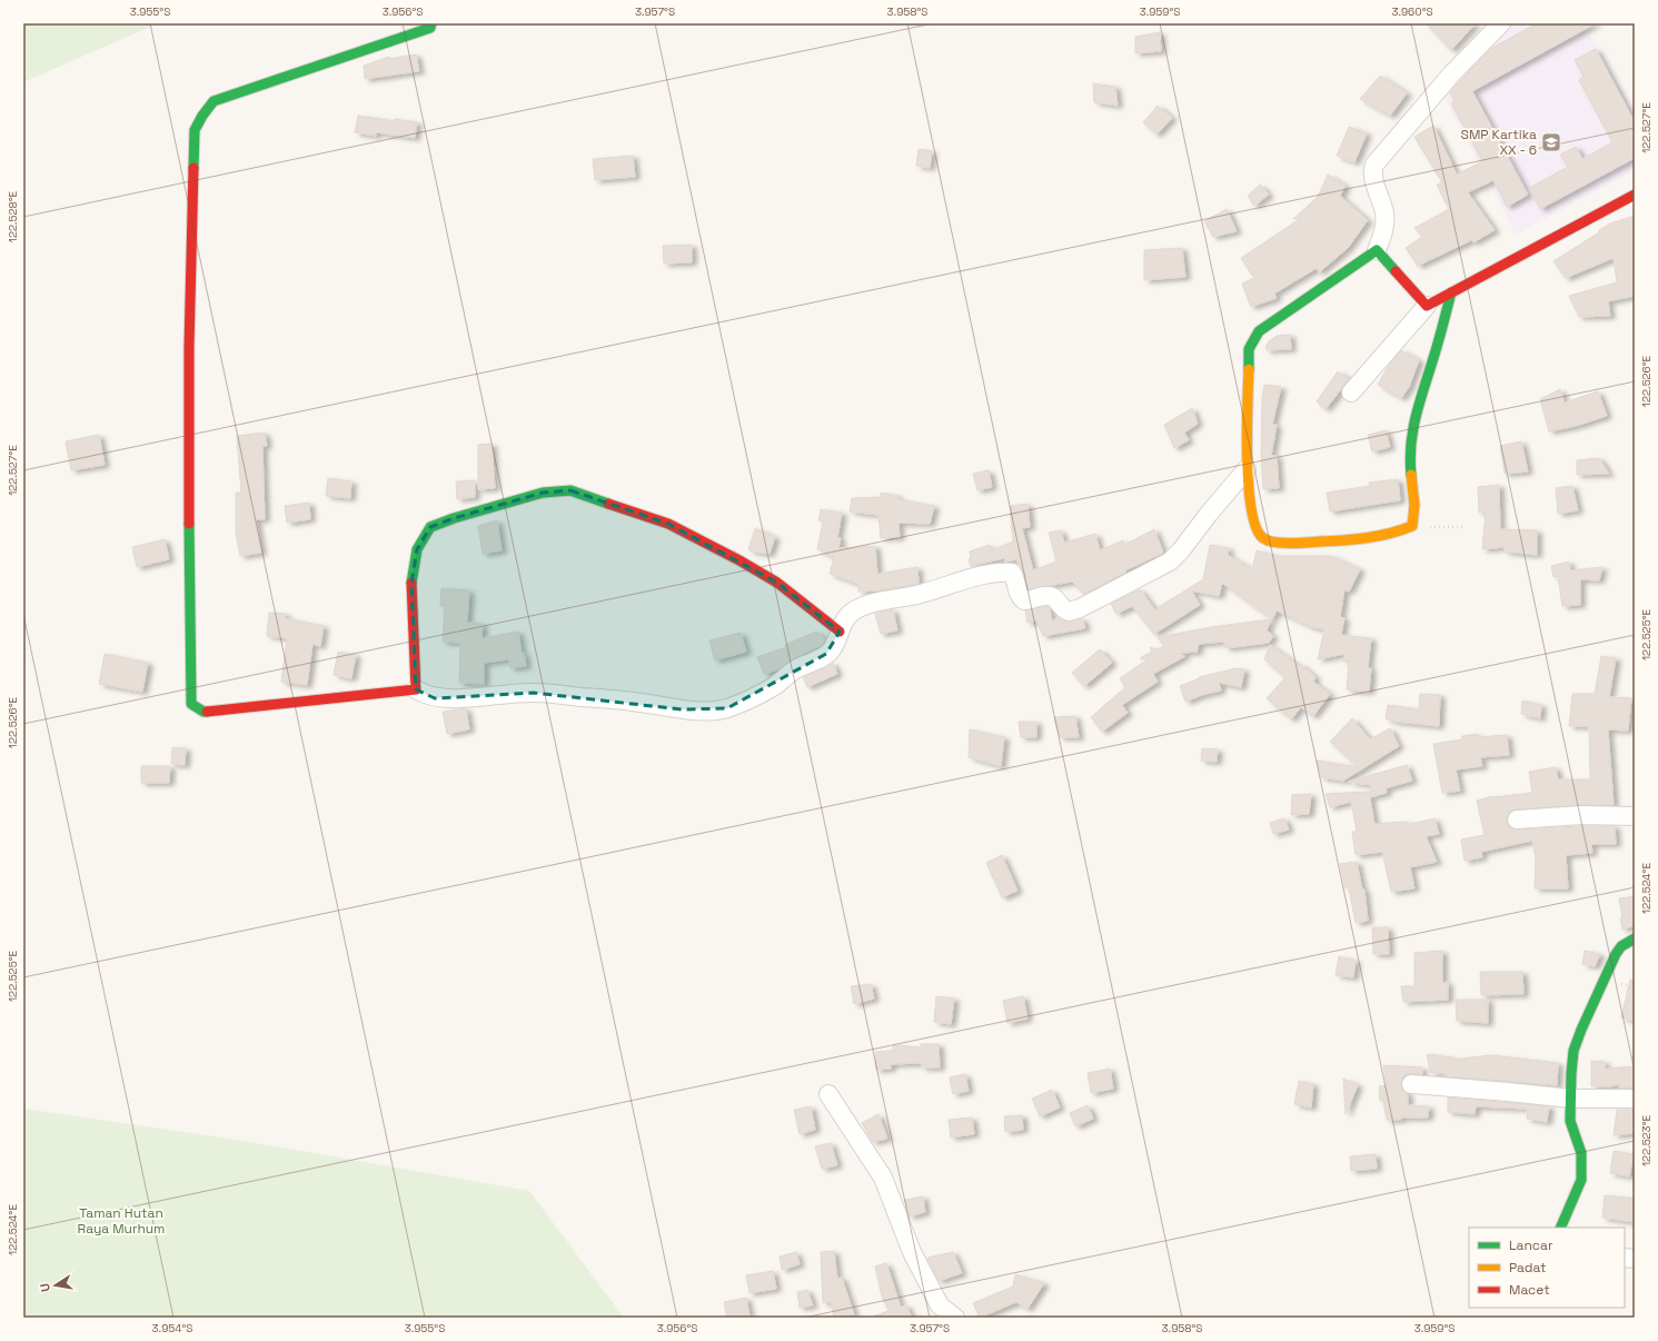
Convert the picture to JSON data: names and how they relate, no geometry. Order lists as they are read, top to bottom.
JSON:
{
  "parks": ["Taman Hutan Raya Murhum"],
  "places": {
    "school or university": ["SMP Kartika XX - 6"]
  },
  "legend": ["Lancar", "Padat", "Macet"],
  "north": "left",
  "coordinates": [
    "3.955°S",
    "3.956°S",
    "3.957°S",
    "3.958°S",
    "3.959°S",
    "3.960°S",
    "122.527°E",
    "122.528°E",
    "122.526°E",
    "122.525°E",
    "122.524°E",
    "122.523°E",
    "3.954°S"
  ]
}
